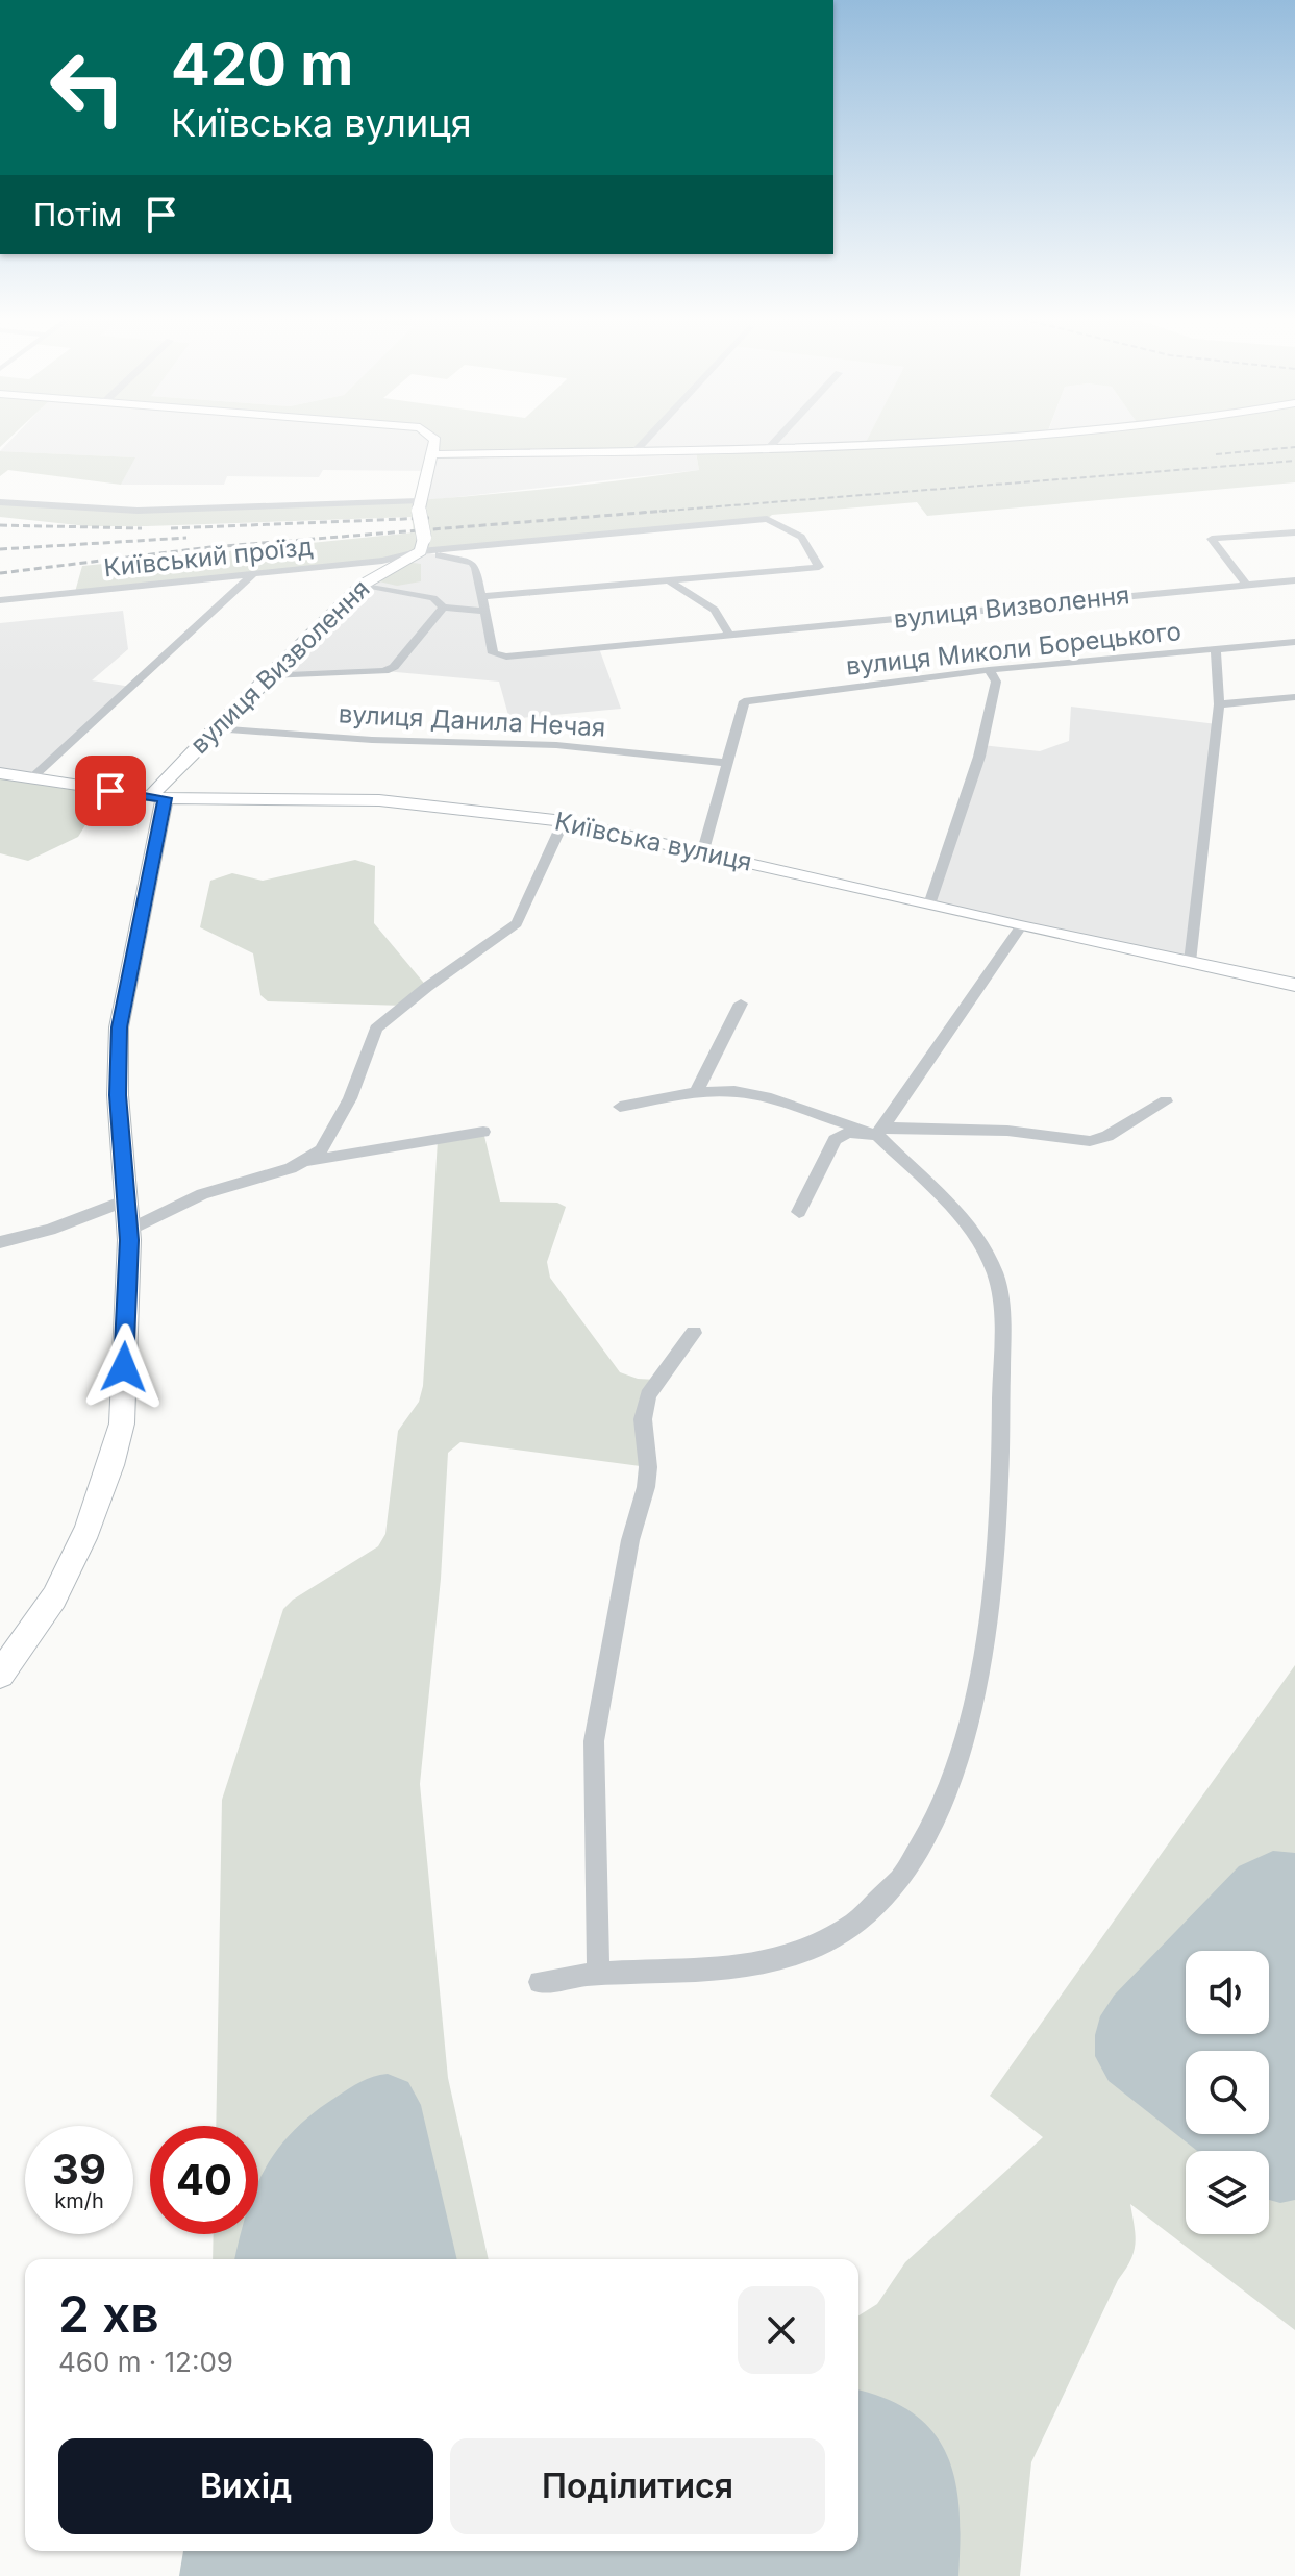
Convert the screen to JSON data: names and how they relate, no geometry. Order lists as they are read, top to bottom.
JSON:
{
  "streets": {
    "street": [
      "Київський проїзд",
      "вулиця Визволення",
      "вулиця Миколи Борецького",
      "вулиця Данила Нечая",
      "Київська вулиця"
    ]
  },
  "crossings": [
    ["Київський проїзд", "вулиця Визволення"],
    ["вулиця Визволення", "вулиця Данила Нечая"],
    ["вулиця Визволення", "Київська вулиця"],
    ["вулиця Миколи Борецького", "вулиця Данила Нечая"]
  ],
  "page": {
    "turn": ["420 m", "Київська вулиця"],
    "then": "Потім",
    "speed": "39 km/h",
    "limit": "40",
    "heading": ["2 хв", "460 m · 12:09"],
    "buttons": ["Вихід", "Поділитися"]
  }
}
